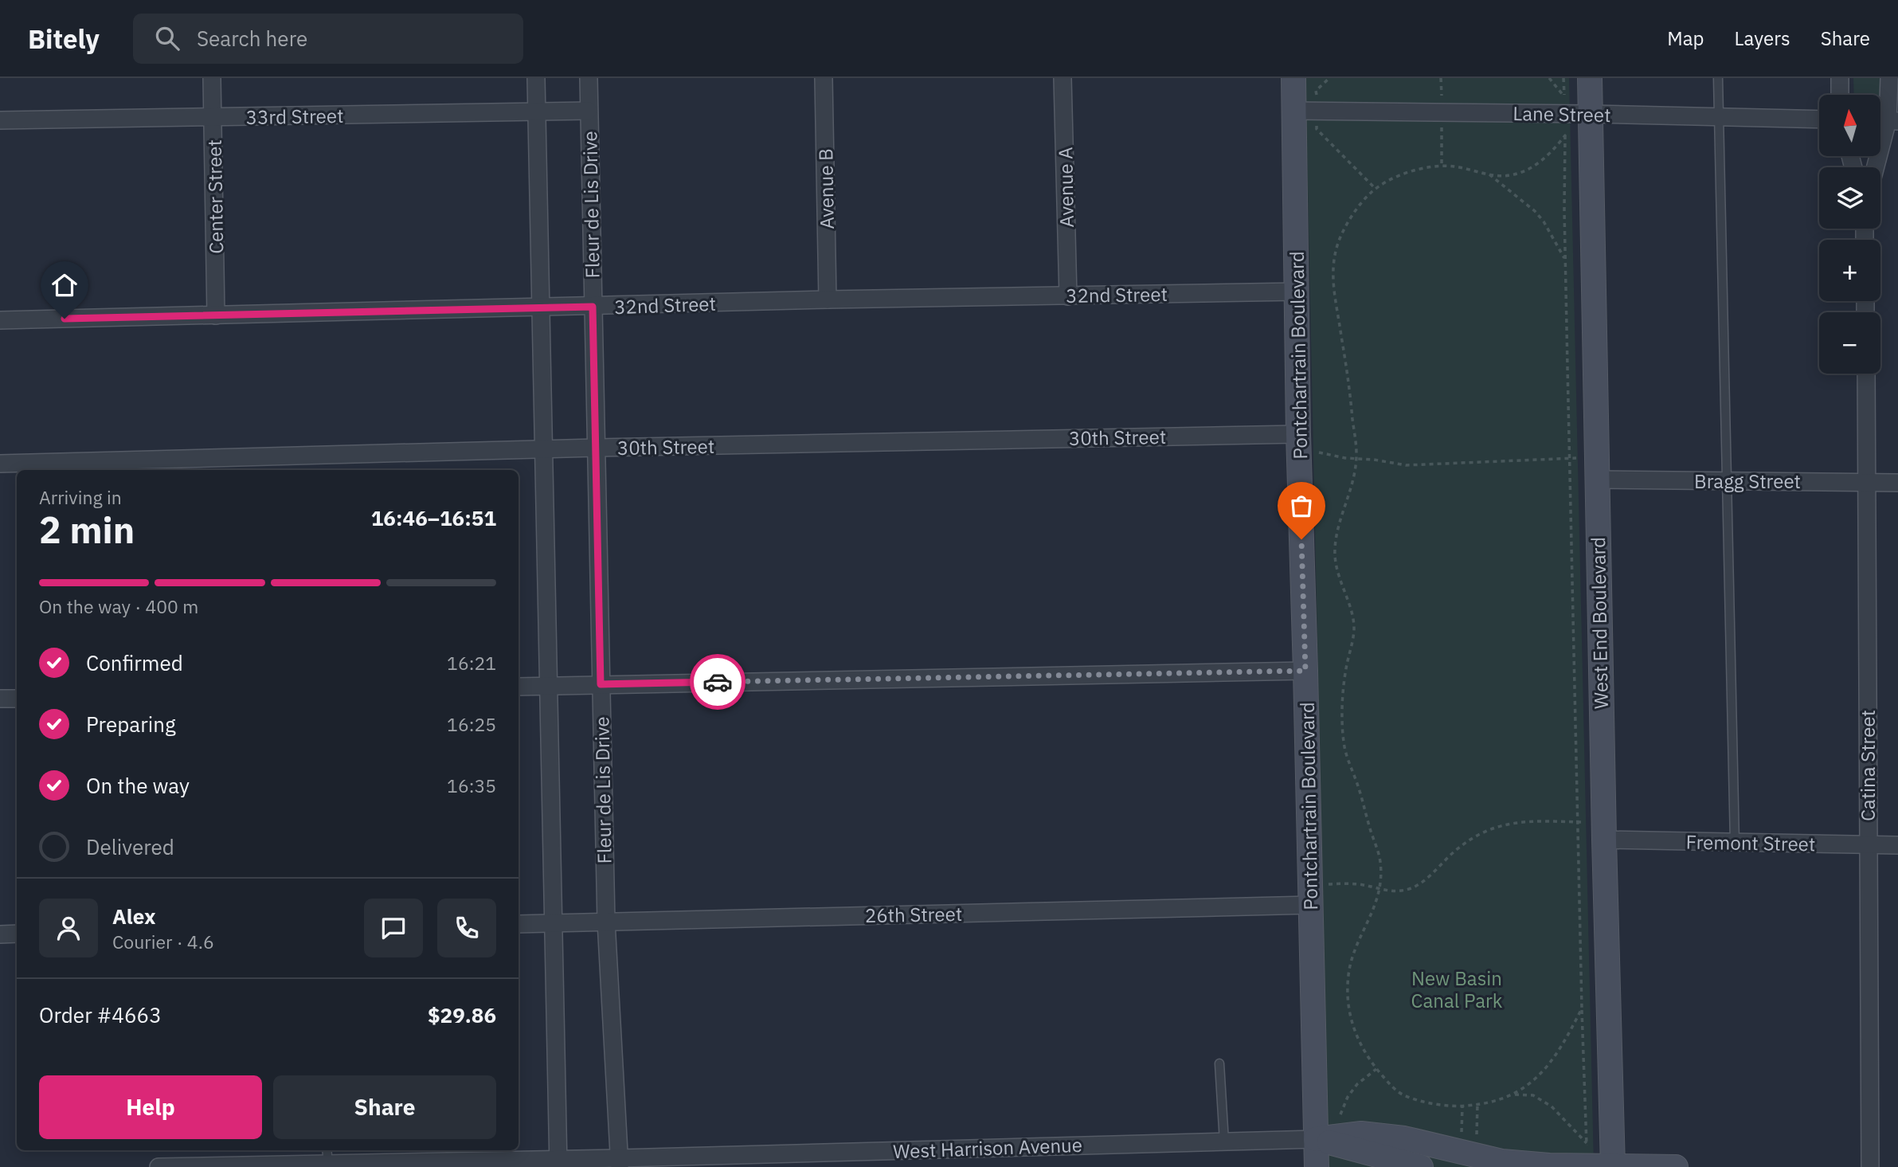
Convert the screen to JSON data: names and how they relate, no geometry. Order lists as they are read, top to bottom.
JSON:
{
  "streets": {
    "main road": ["Pontchartrain Boulevard", "West End Boulevard"],
    "street": [
      "Lane Street",
      "33rd Street",
      "Avenue A",
      "Avenue B",
      "Center Street",
      "Fleur de Lis Drive",
      "32nd Street",
      "30th Street",
      "Bragg Street",
      "Catina Street",
      "Fremont Street",
      "26th Street",
      "West Harrison Avenue"
    ]
  },
  "crossings": [
    ["Lane Street", "Pontchartrain Boulevard"],
    ["Lane Street", "West End Boulevard"],
    ["33rd Street", "Center Street"],
    ["33rd Street", "Fleur de Lis Drive"],
    ["Avenue A", "32nd Street"],
    ["Avenue B", "32nd Street"],
    ["Center Street", "32nd Street"],
    ["Fleur de Lis Drive", "32nd Street"],
    ["Fleur de Lis Drive", "30th Street"],
    ["Fleur de Lis Drive", "26th Street"],
    ["Fleur de Lis Drive", "West Harrison Avenue"],
    ["32nd Street", "Pontchartrain Boulevard"],
    ["Pontchartrain Boulevard", "30th Street"],
    ["Pontchartrain Boulevard", "26th Street"],
    ["Pontchartrain Boulevard", "West Harrison Avenue"],
    ["Bragg Street", "West End Boulevard"],
    ["Bragg Street", "Catina Street"],
    ["West End Boulevard", "Fremont Street"],
    ["Catina Street", "Fremont Street"]
  ],
  "parks": ["New Basin Canal Park"],
  "north": "top",
  "page": {
    "header": "Bitely",
    "search": "Search here",
    "nav": ["Map", "Layers", "Share"],
    "map_buttons": ["+", "−"],
    "heading": ["2 min", "Arriving in", "16:46–16:51"],
    "panel": [
      "Alex",
      "Courier · 4.6",
      "Order #4663",
      "$29.86"
    ],
    "bar": "On the way · 400 m",
    "list": [
      ["Confirmed", "16:21"],
      ["Preparing", "16:25"],
      ["On the way", "16:35"],
      "Delivered"
    ],
    "buttons": ["Help", "Share"]
  }
}
